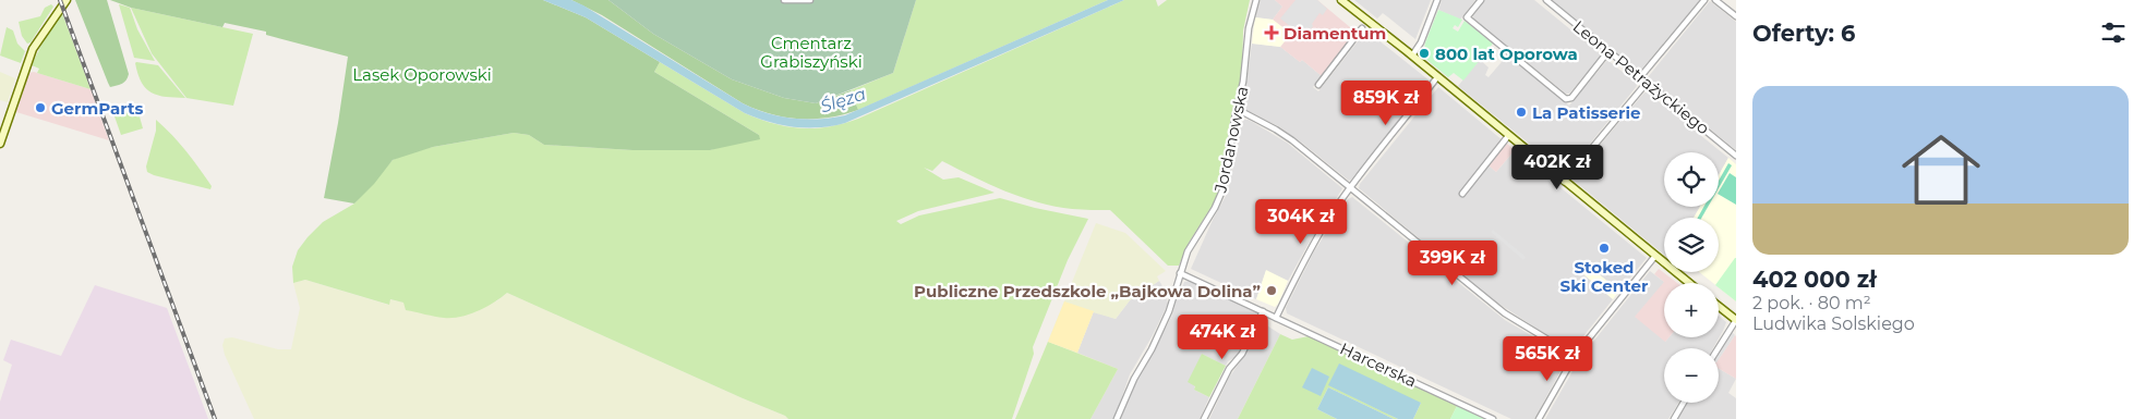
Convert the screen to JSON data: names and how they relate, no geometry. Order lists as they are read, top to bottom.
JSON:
{
  "streets": {
    "street": ["Leona Petrażyckiego", "Jordanowska", "Harcerska"]
  },
  "crossings": [
    ["Jordanowska", "Harcerska"]
  ],
  "water": ["Ślęza"],
  "parks": ["Cmentarz Grabiszyński", "Lasek Oporowski"],
  "places": {
    "health": ["Diamentum"],
    "other": [
      "800 lat Oporowa",
      "GermParts",
      "La Patisserie",
      "Stoked Ski Center",
      "Publiczne Przedszkole „Bajkowa Dolina”"
    ]
  },
  "page": {
    "heading": "Oferty: 6",
    "list": [
      {
        "name": "402 000 zł",
        "note": "2 pok. · 80 m² · Ludwika Solskiego"
      }
    ],
    "price": [
      "859K zł",
      "402K zł",
      "304K zł",
      "399K zł",
      "474K zł",
      "565K zł"
    ],
    "map_buttons": ["+", "−"]
  }
}
